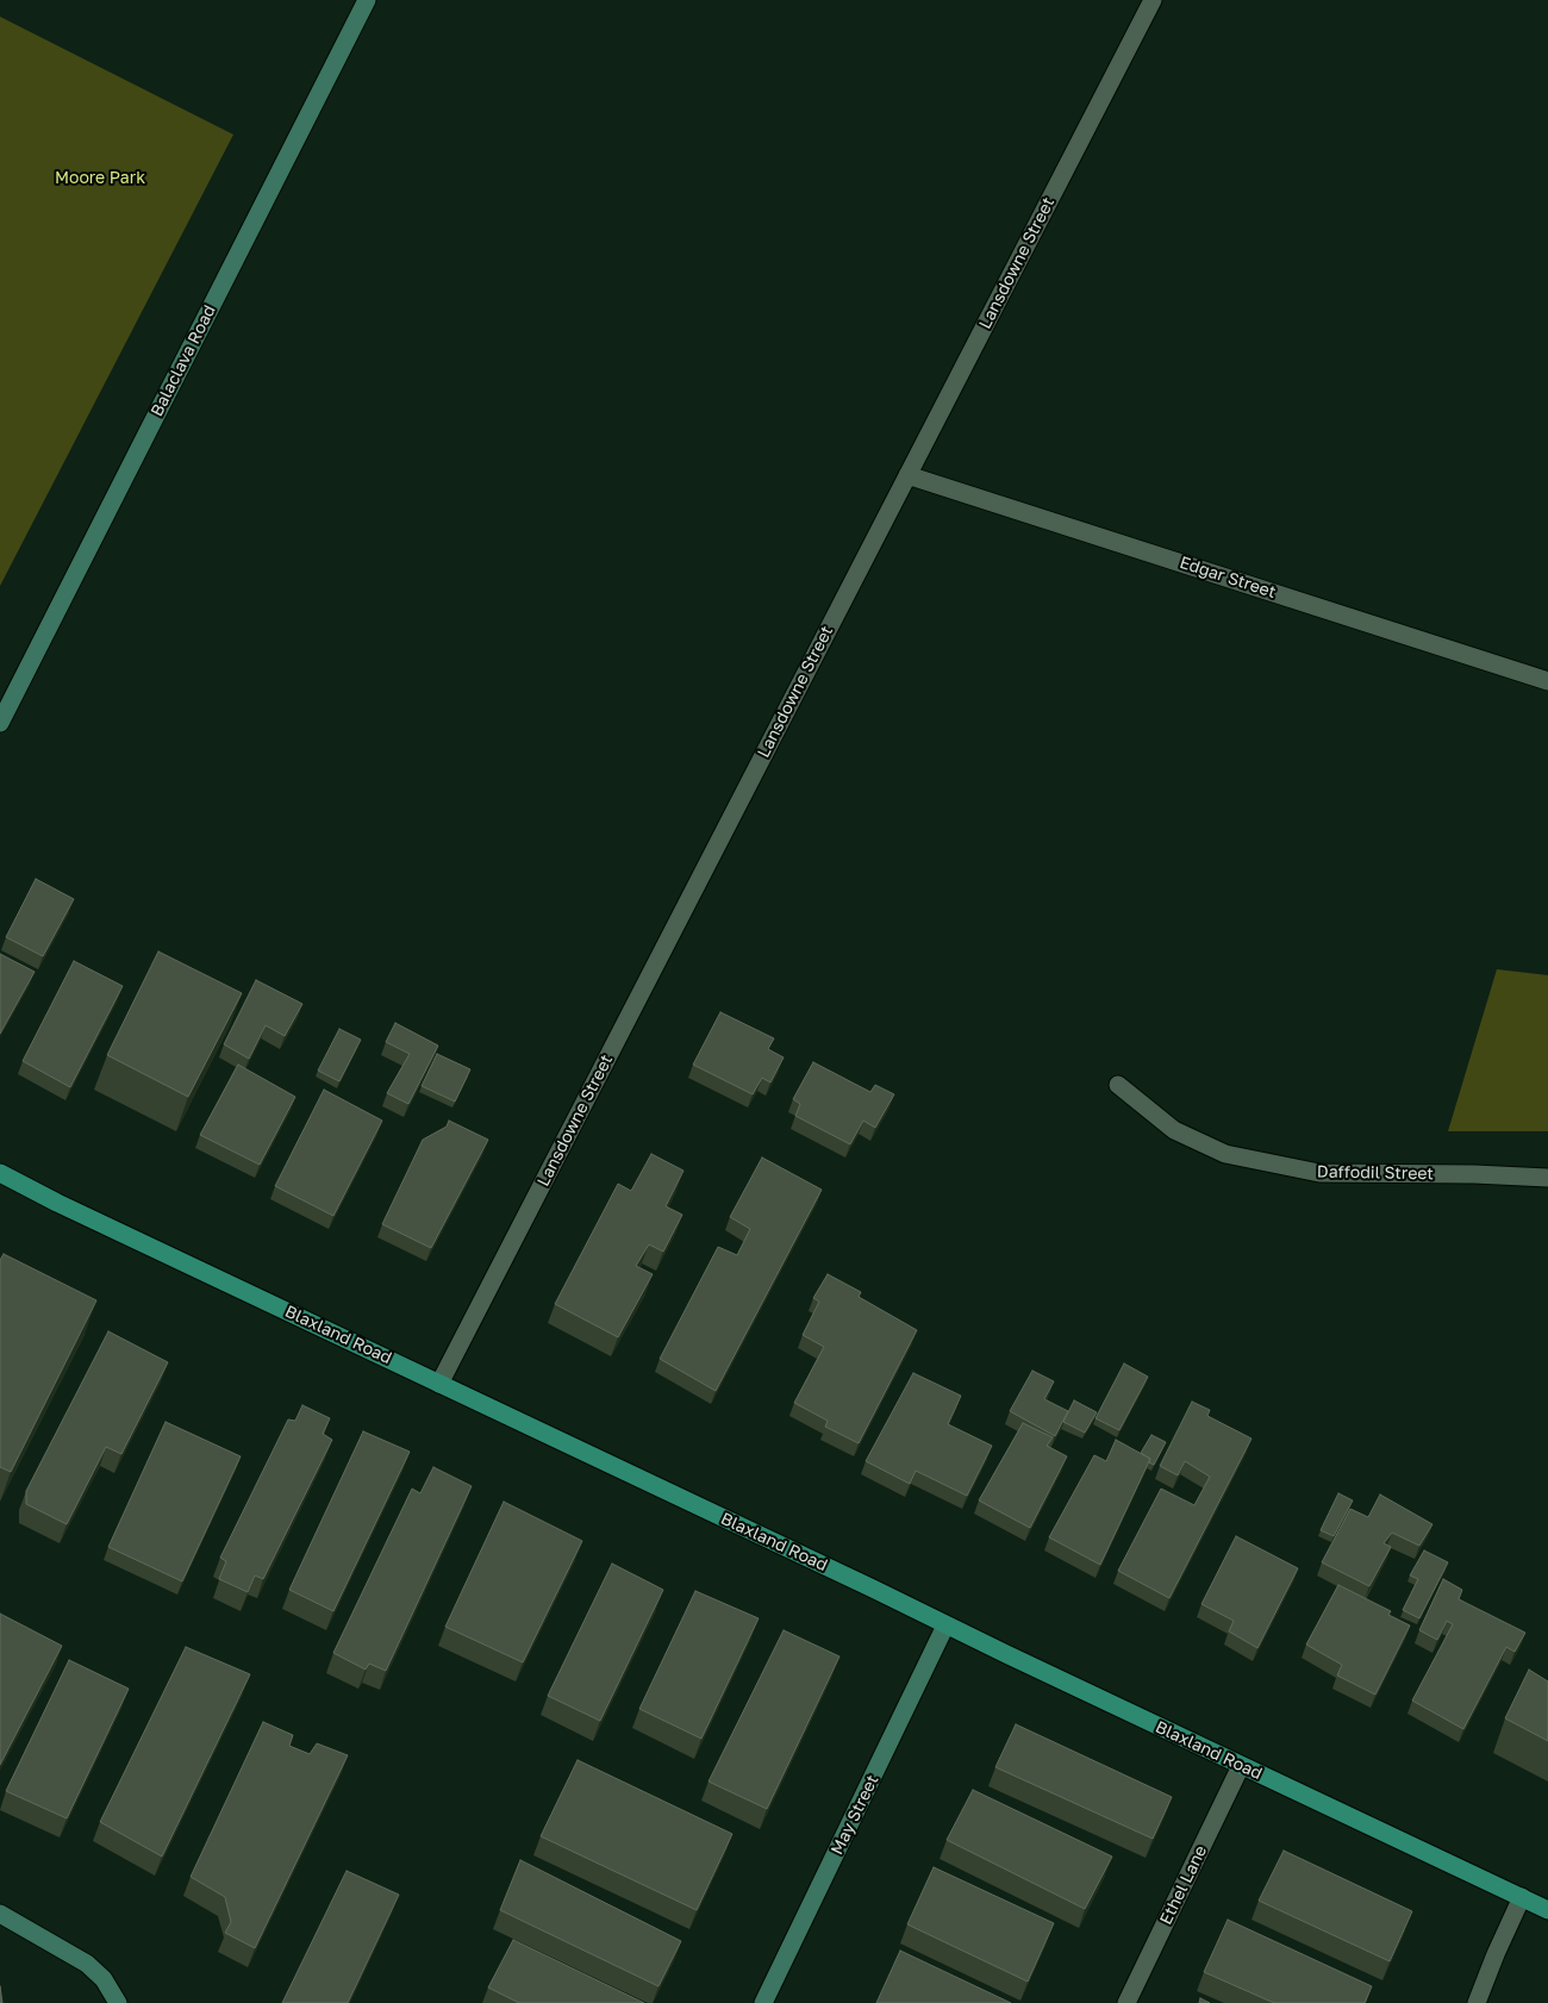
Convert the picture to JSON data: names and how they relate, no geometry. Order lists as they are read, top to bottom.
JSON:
{
  "streets": {
    "main road": ["Balaclava Road", "Blaxland Road", "May Street"],
    "street": [
      "Lansdowne Street",
      "Edgar Street",
      "Daffodil Street",
      "Ethel Lane"
    ]
  },
  "crossings": [
    ["Lansdowne Street", "Edgar Street"],
    ["Lansdowne Street", "Blaxland Road"],
    ["Blaxland Road", "May Street"],
    ["Blaxland Road", "Ethel Lane"]
  ],
  "parks": ["Moore Park"]
}
